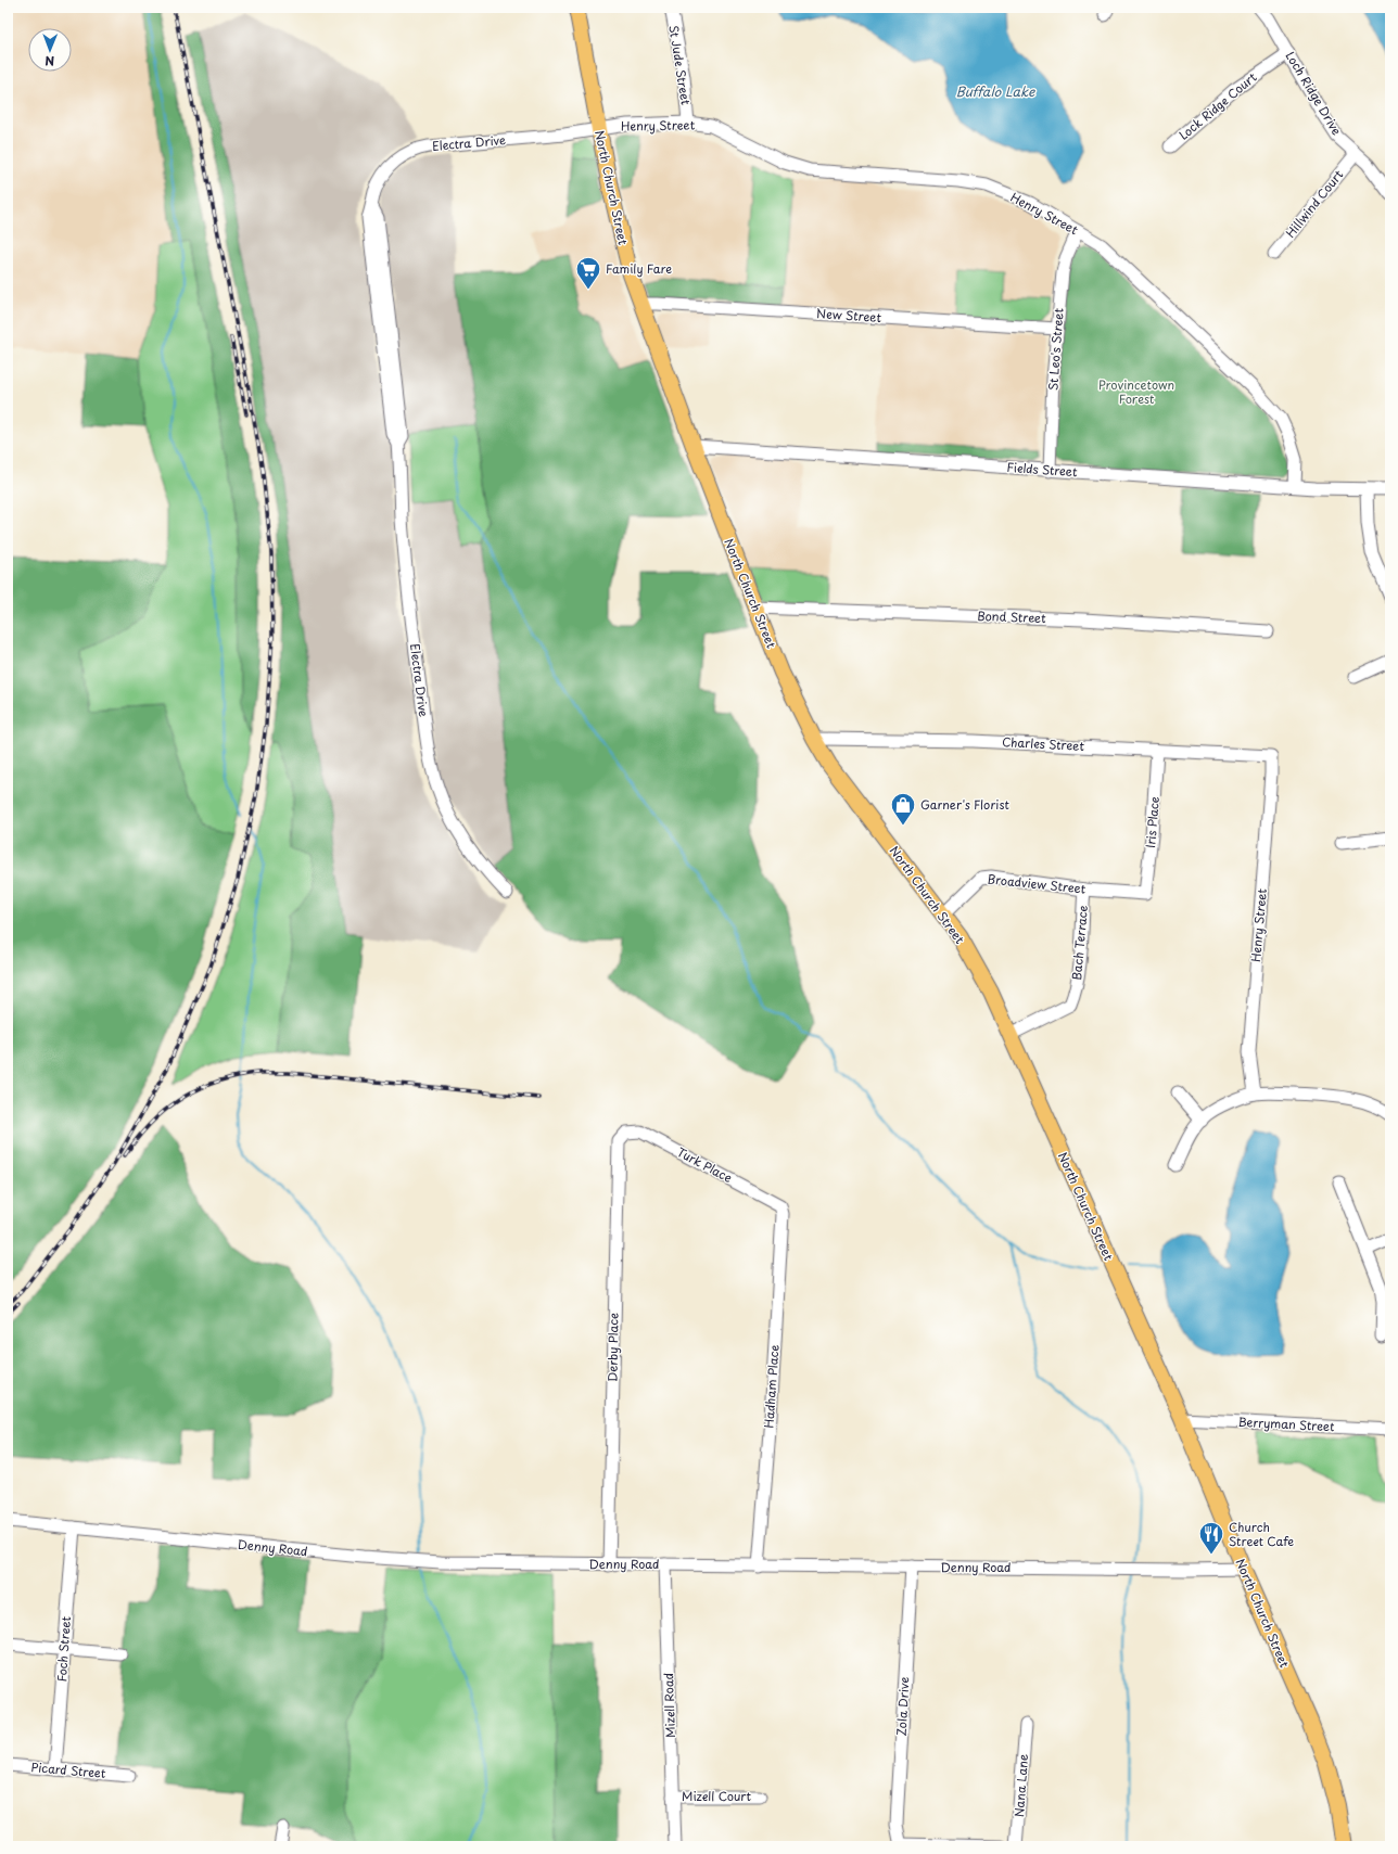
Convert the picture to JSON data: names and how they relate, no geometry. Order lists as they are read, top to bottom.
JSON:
{
  "streets": {
    "main road": ["North Church Street"],
    "street": [
      "St Jude Street",
      "Loch Ridge Drive",
      "Lock Ridge Court",
      "Henry Street",
      "Electra Drive",
      "Hillwind Court",
      "New Street",
      "St Leo's Street",
      "Fields Street",
      "Bond Street",
      "Charles Street",
      "Iris Place",
      "Broadview Street",
      "Bach Terrace",
      "Turk Place",
      "Derby Place",
      "Hadham Place",
      "Berryman Street",
      "Denny Road",
      "Foch Street",
      "Mizell Road",
      "Zola Drive",
      "Picard Street",
      "Nana Lane",
      "Mizell Court"
    ]
  },
  "crossings": [
    ["St Jude Street", "Henry Street"],
    ["Loch Ridge Drive", "Lock Ridge Court"],
    ["Loch Ridge Drive", "Hillwind Court"],
    ["Henry Street", "Electra Drive"],
    ["Henry Street", "North Church Street"],
    ["Henry Street", "St Leo's Street"],
    ["Henry Street", "Fields Street"],
    ["Henry Street", "Charles Street"],
    ["Electra Drive", "North Church Street"],
    ["North Church Street", "New Street"],
    ["North Church Street", "Fields Street"],
    ["North Church Street", "Bond Street"],
    ["North Church Street", "Charles Street"],
    ["North Church Street", "Broadview Street"],
    ["North Church Street", "Bach Terrace"],
    ["North Church Street", "Berryman Street"],
    ["North Church Street", "Denny Road"],
    ["New Street", "St Leo's Street"],
    ["St Leo's Street", "Fields Street"],
    ["Charles Street", "Iris Place"],
    ["Iris Place", "Broadview Street"],
    ["Broadview Street", "Bach Terrace"],
    ["Turk Place", "Derby Place"],
    ["Turk Place", "Hadham Place"],
    ["Derby Place", "Denny Road"],
    ["Hadham Place", "Denny Road"],
    ["Denny Road", "Foch Street"],
    ["Denny Road", "Mizell Road"],
    ["Denny Road", "Zola Drive"],
    ["Foch Street", "Picard Street"],
    ["Mizell Road", "Mizell Court"]
  ],
  "water": ["Buffalo Lake"],
  "parks": ["Provincetown Forest"],
  "places": {
    "supermarket": ["Family Fare"],
    "shop": ["Garner's Florist"],
    "restaurant": ["Church Street Cafe"]
  },
  "north": "bottom"
}
